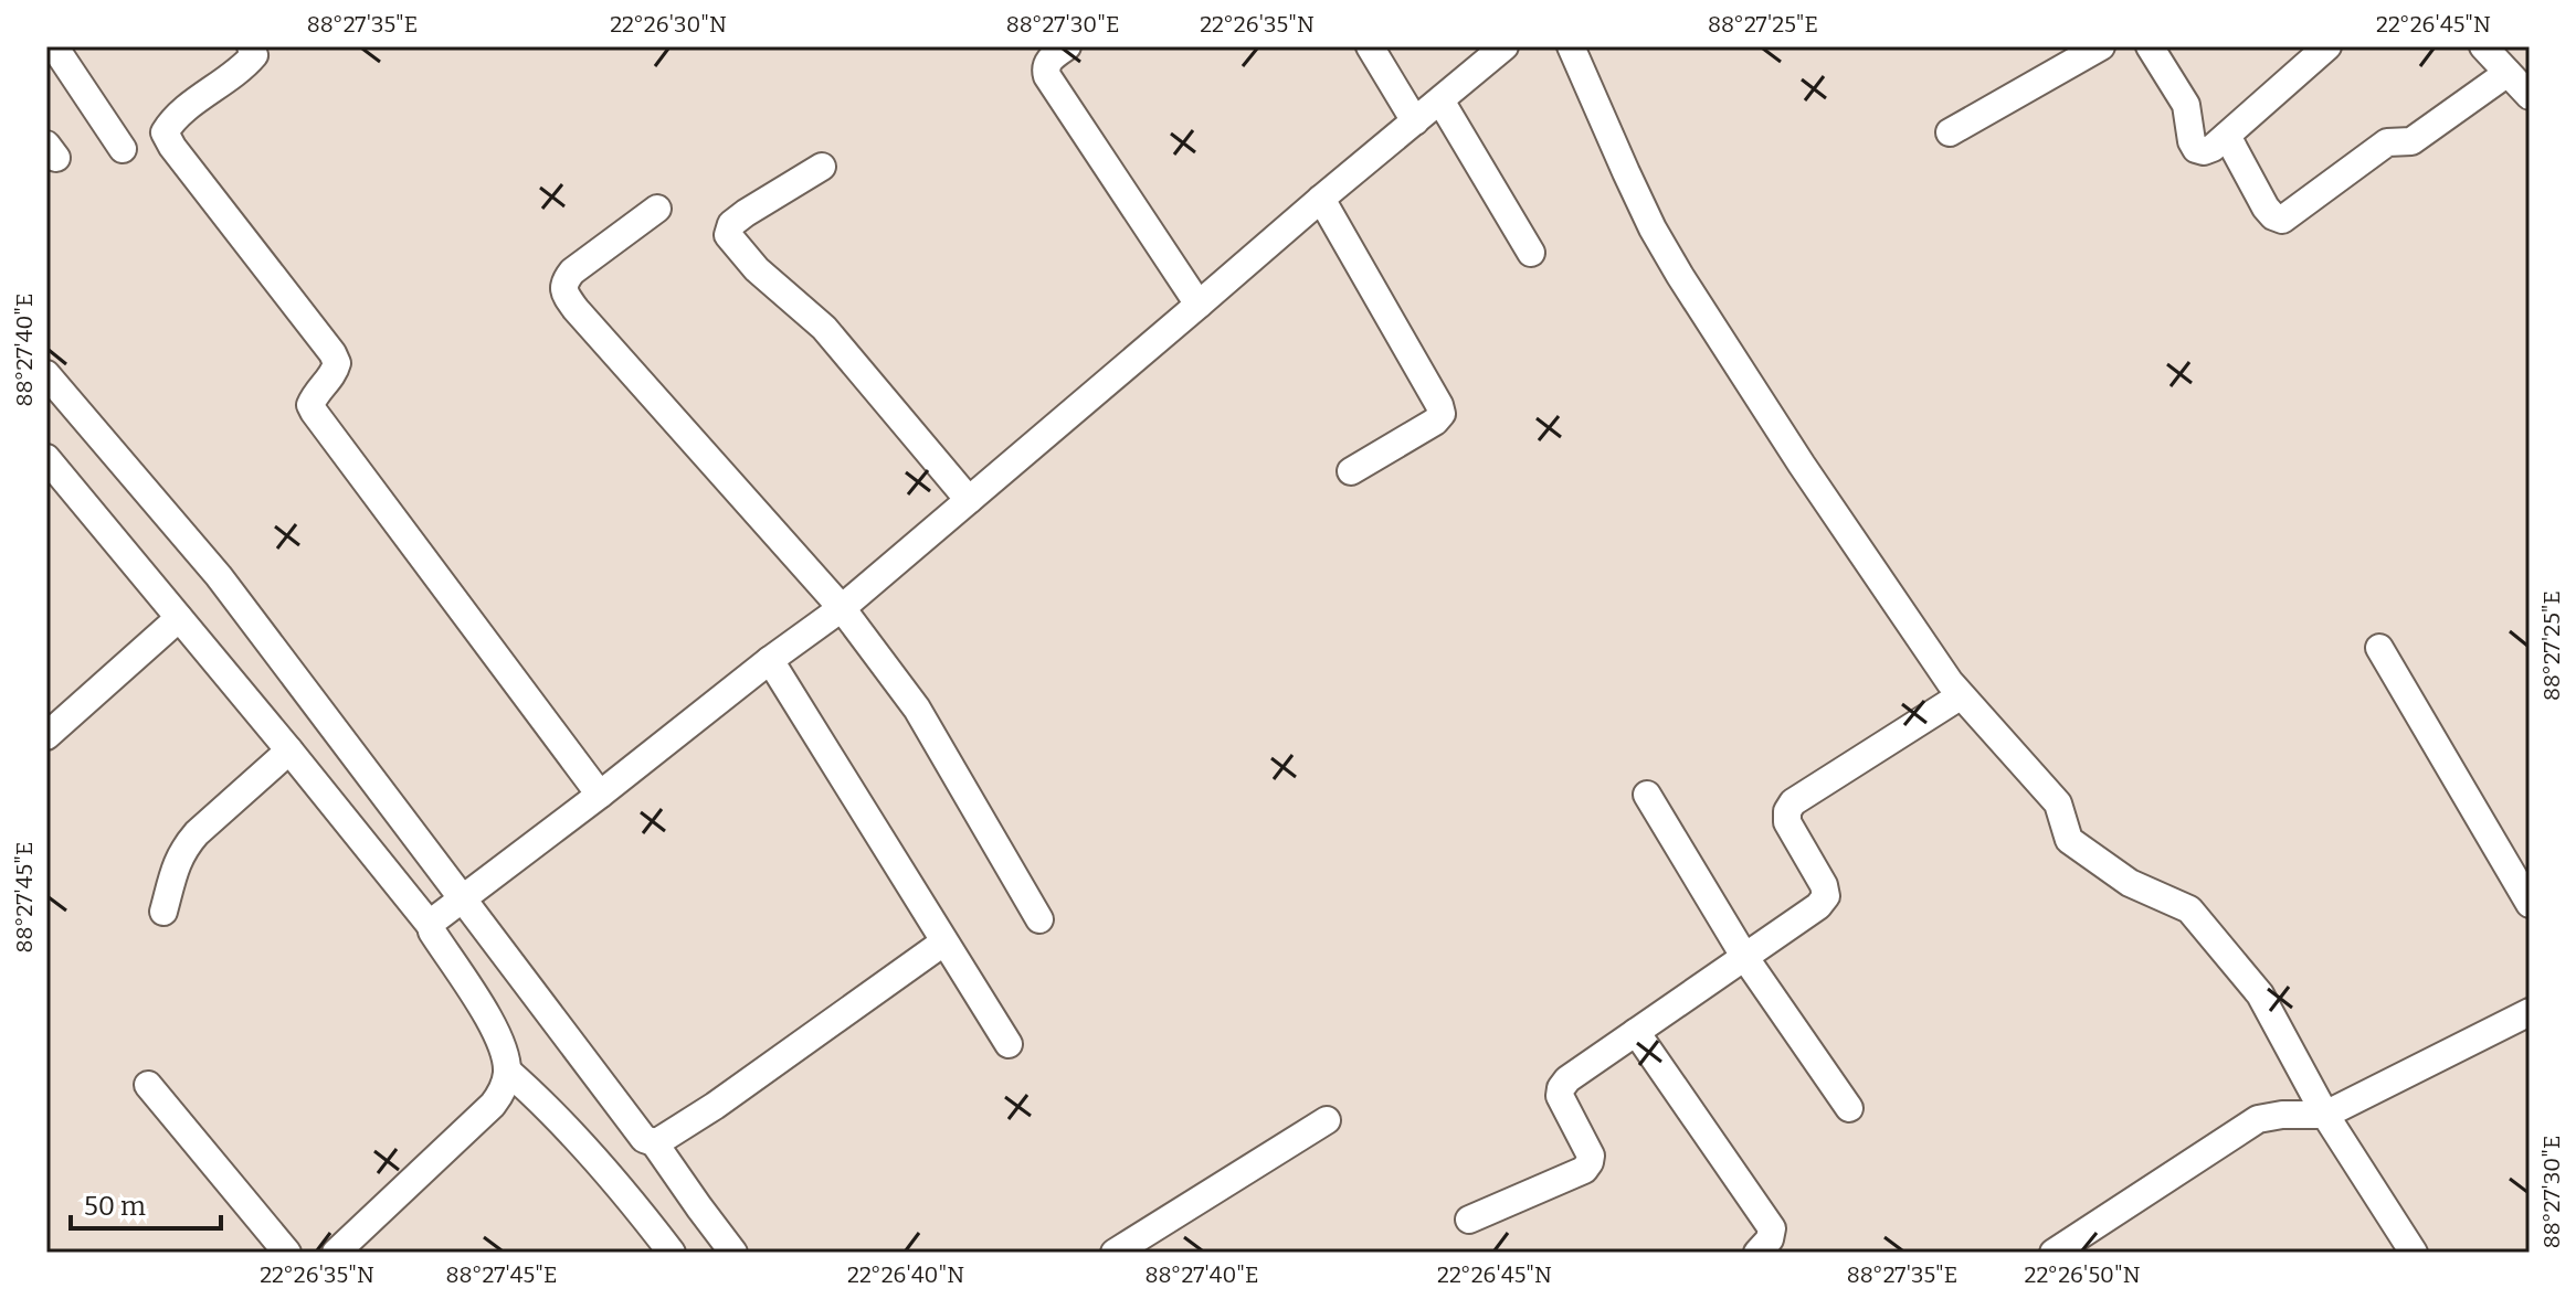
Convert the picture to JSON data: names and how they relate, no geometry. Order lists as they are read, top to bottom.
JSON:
{
  "scale_bar": "50 m",
  "coordinates": [
    "88°27'35\"E",
    "22°26'30\"N",
    "88°27'30\"E",
    "22°26'35\"N",
    "88°27'25\"E",
    "22°26'45\"N",
    "88°27'40\"E",
    "88°27'45\"E",
    "22°26'40\"N",
    "22°26'50\"N"
  ]
}
